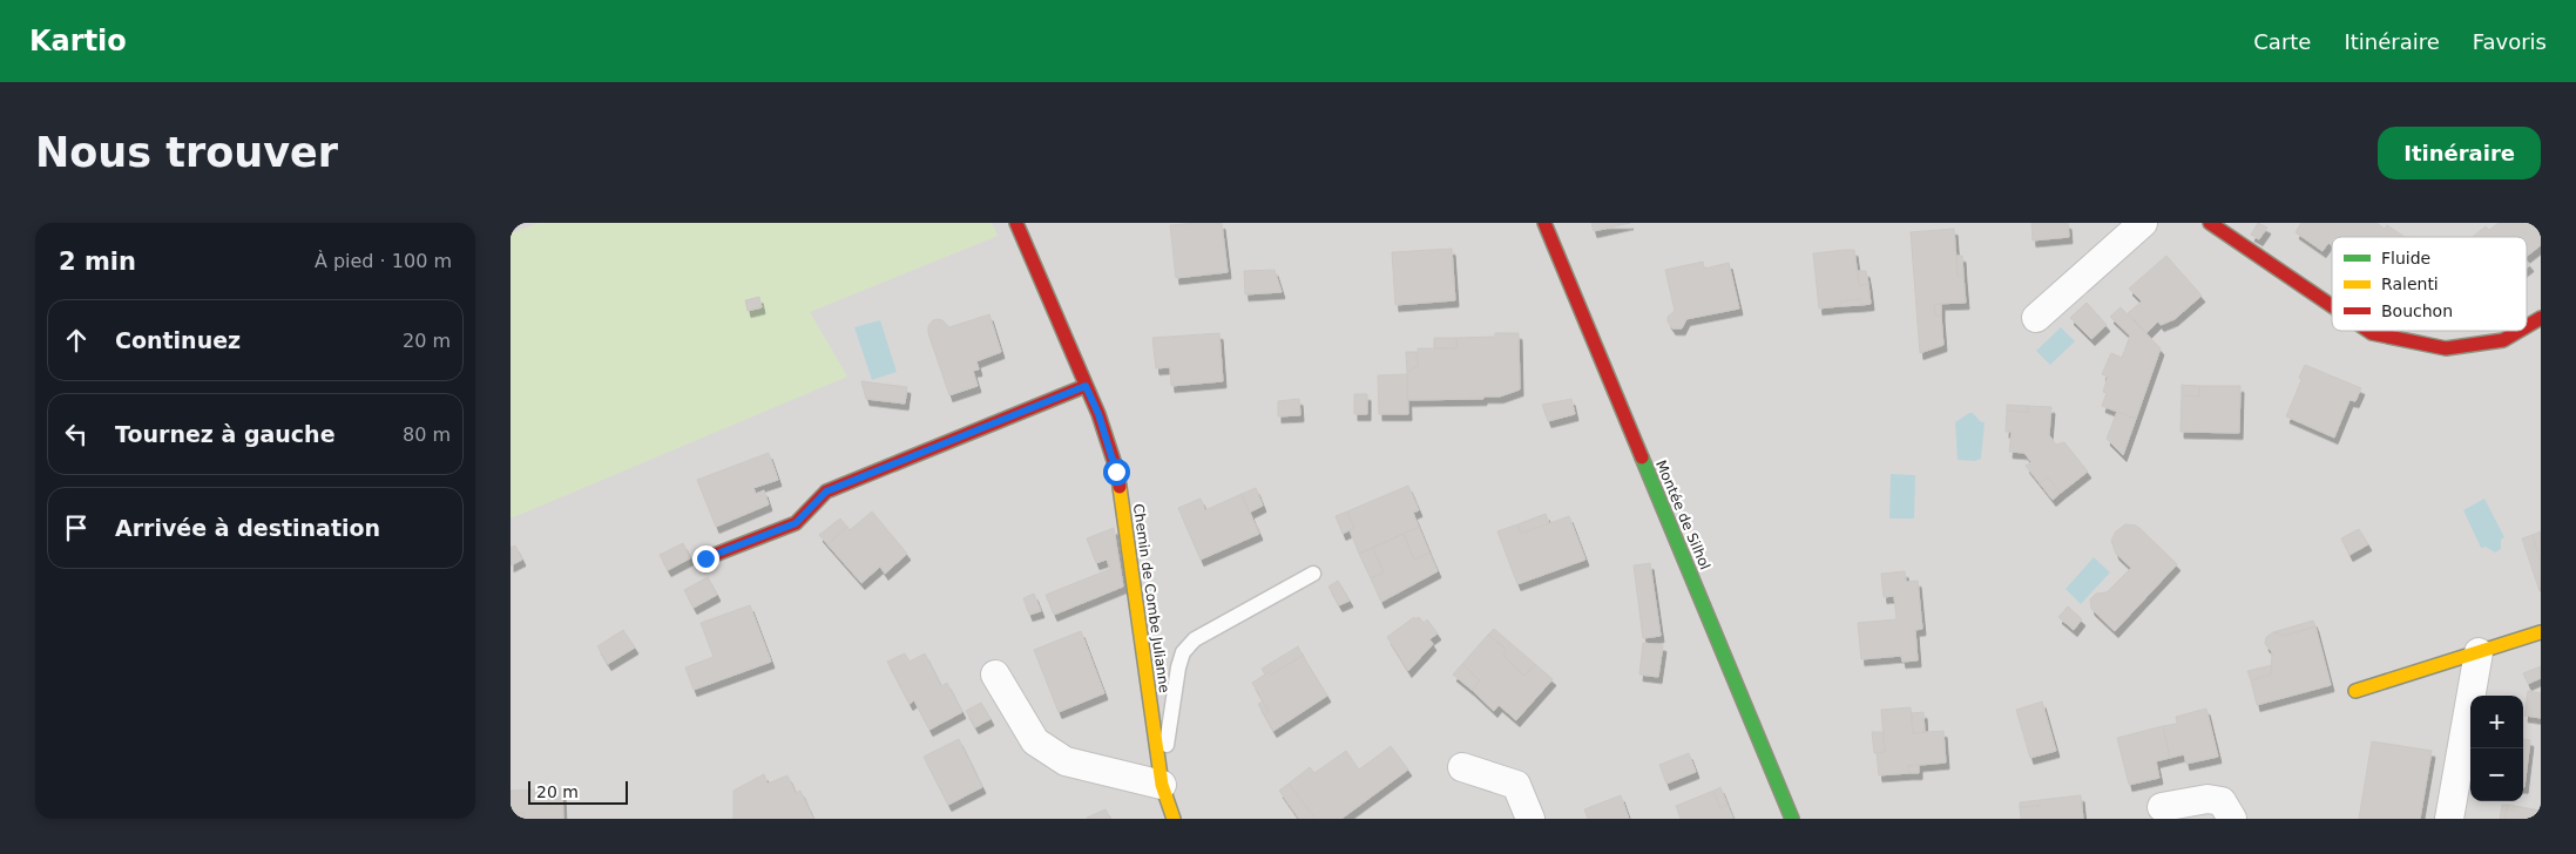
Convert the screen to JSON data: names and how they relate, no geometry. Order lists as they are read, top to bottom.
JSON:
{
  "streets": {
    "street": ["Montée de Silhol", "Chemin de Combe Julianne"]
  },
  "legend": ["Fluide", "Ralenti", "Bouchon"],
  "scale_bar": "20 m",
  "page": {
    "header": "Kartio",
    "nav": ["Carte", "Itinéraire", "Favoris"],
    "buttons": "Itinéraire",
    "title": "Nous trouver",
    "heading": ["2 min", "À pied · 100 m"],
    "list": [
      ["Continuez", "20 m"],
      ["Tournez à gauche", "80 m"],
      "Arrivée à destination"
    ],
    "map_buttons": ["+", "−"],
    "scale": "20 m"
  }
}
